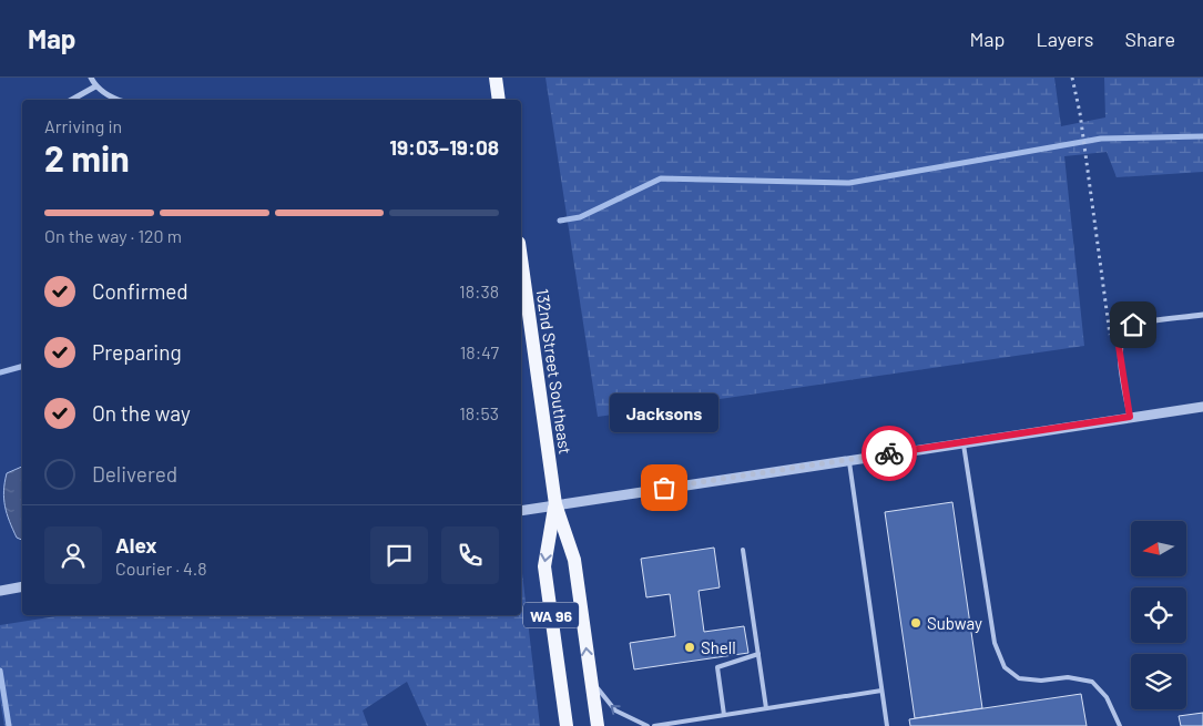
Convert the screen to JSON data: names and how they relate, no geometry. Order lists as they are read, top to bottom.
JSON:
{
  "streets": {
    "main road": ["132nd Street Southeast", "WA 96"]
  },
  "places": ["Jacksons", "Subway", "Shell"],
  "north": "left",
  "page": {
    "header": "Map",
    "nav": ["Map", "Layers", "Share"],
    "heading": ["2 min", "Arriving in", "19:03–19:08"],
    "panel": ["Alex", "Courier · 4.8"],
    "bar": "On the way · 120 m",
    "list": [
      ["Confirmed", "18:38"],
      ["Preparing", "18:47"],
      ["On the way", "18:53"],
      "Delivered"
    ],
    "bubble": "Jacksons"
  }
}
